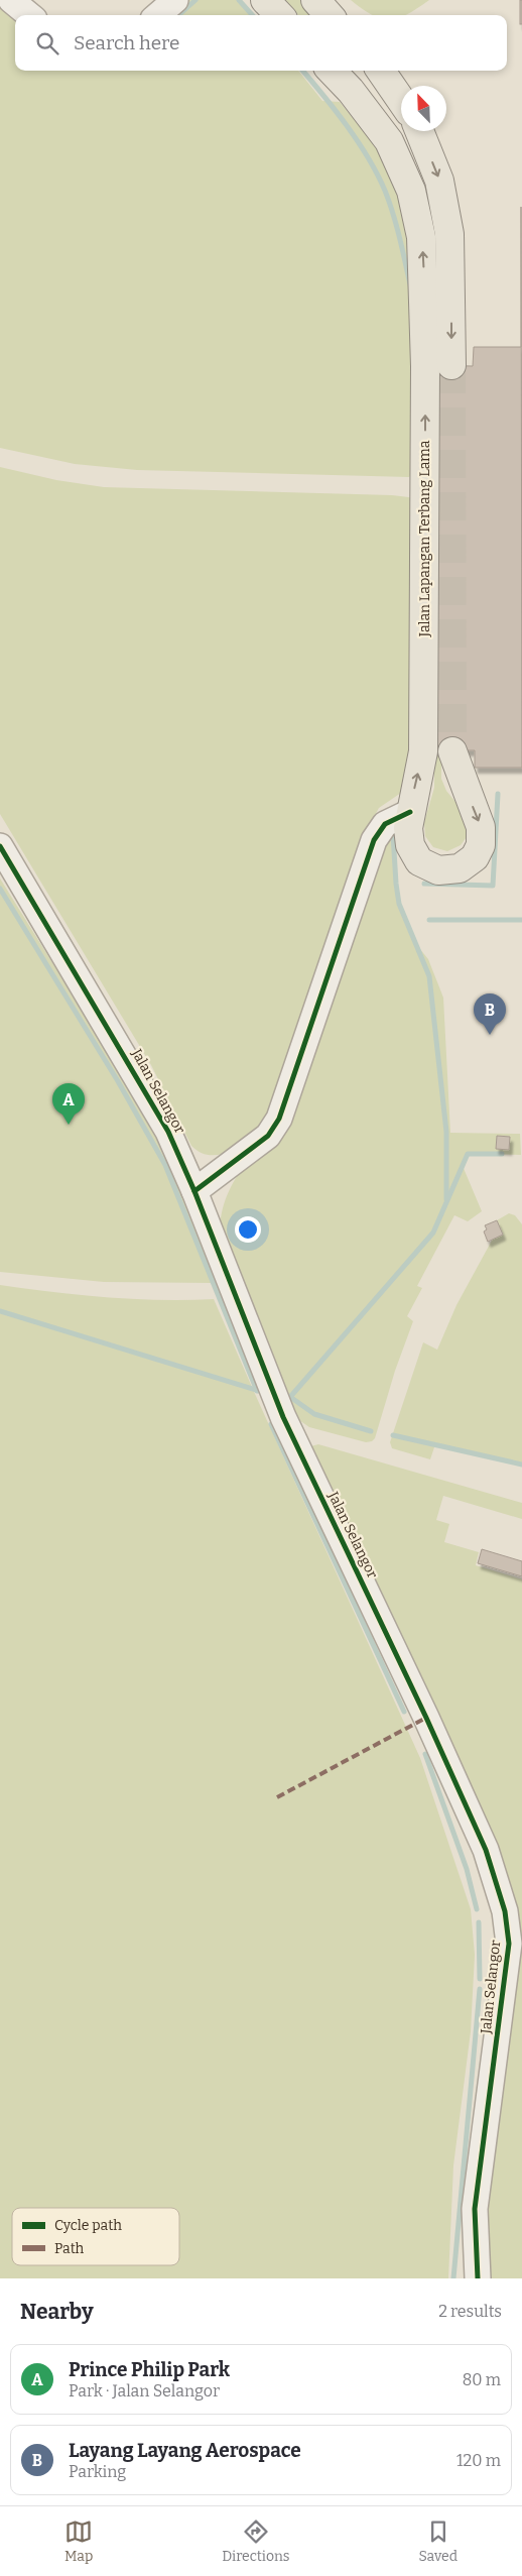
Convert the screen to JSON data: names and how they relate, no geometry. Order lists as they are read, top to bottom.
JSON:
{
  "streets": {
    "main road": ["Jalan Lapangan Terbang Lama"],
    "street": ["Jalan Selangor"]
  },
  "legend": ["Cycle path", "Path"],
  "north": "top left",
  "page": {
    "search": "Search here",
    "pins": ["B", "A"],
    "heading": ["Nearby", "2 results"],
    "list": [
      {
        "mark": "A",
        "name": "Prince Philip Park",
        "note": "Park · Jalan Selangor",
        "value": "80 m"
      },
      {
        "mark": "B",
        "name": "Layang Layang Aerospace",
        "note": "Parking",
        "value": "120 m"
      }
    ],
    "nav": ["Map", "Directions", "Saved"]
  }
}
